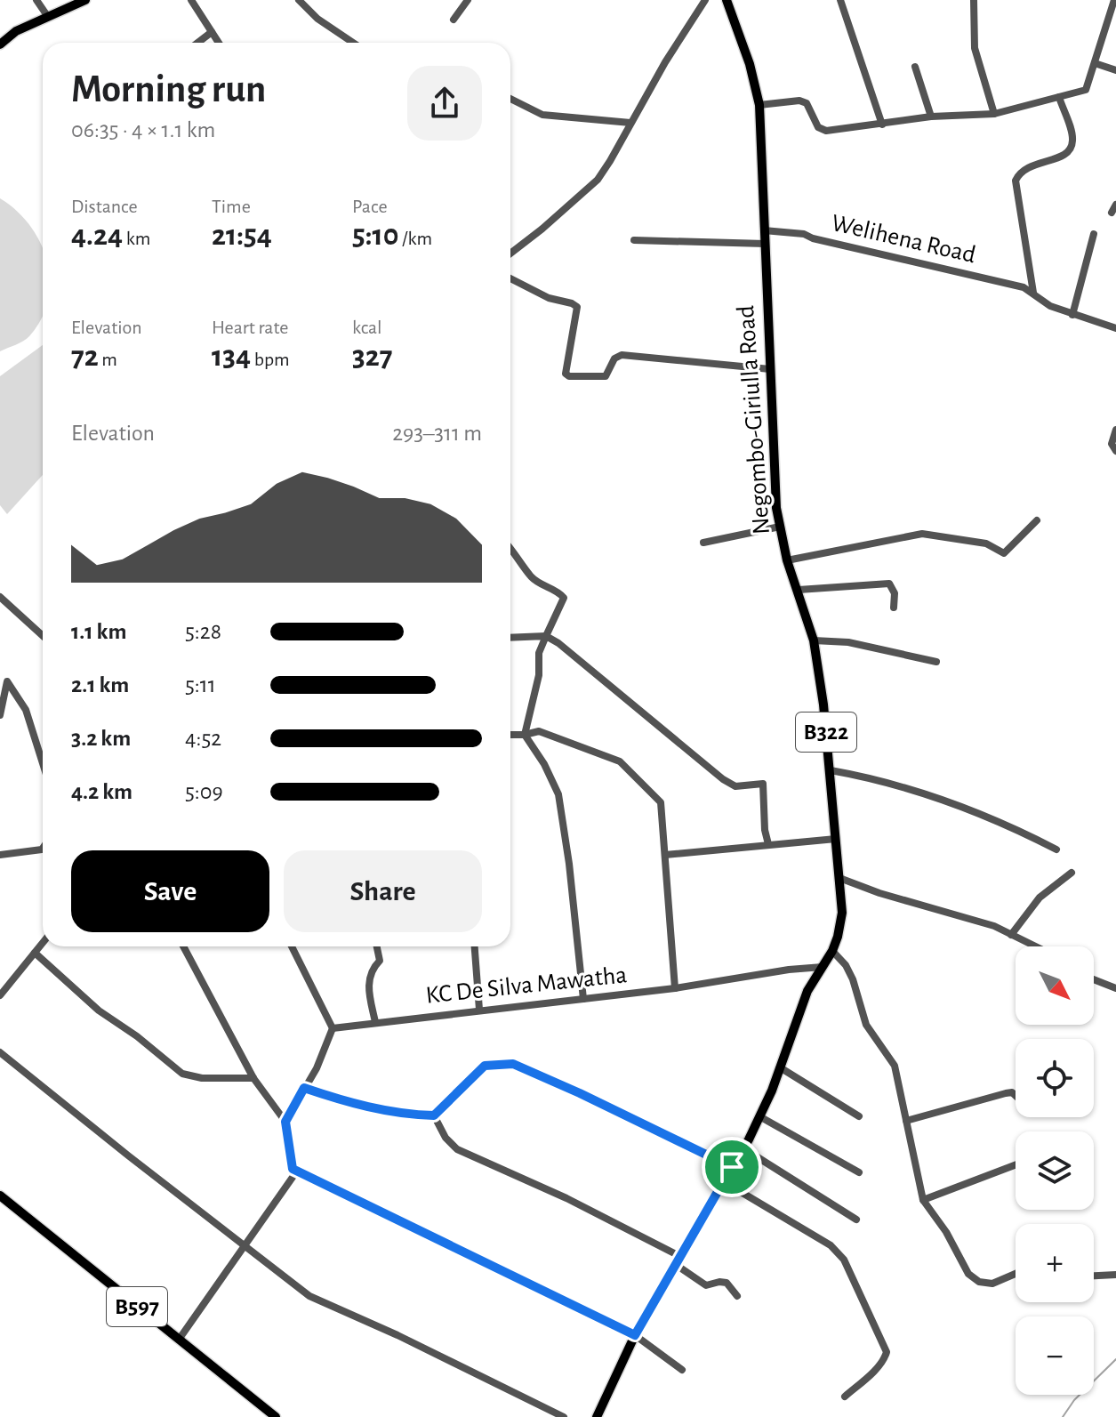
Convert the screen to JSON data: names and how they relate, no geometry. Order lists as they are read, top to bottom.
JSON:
{
  "streets": {
    "main road": ["Negombo-Giriulla Road", "B322", "B597"],
    "street": ["Welihena Road", "KC De Silva Mawatha"]
  },
  "crossings": [
    ["Welihena Road", "Negombo-Giriulla Road"],
    ["Negombo-Giriulla Road", "KC De Silva Mawatha"]
  ],
  "north": "bottom right",
  "page": {
    "heading": ["Morning run", "06:35 · 4 × 1.1 km"],
    "stats": [
      ["Distance", "4.24 km"],
      ["Time", "21:54"],
      ["Pace", "5:10 /km"],
      ["Elevation", "72 m"],
      ["Heart rate", "134 bpm"],
      ["kcal", "327"]
    ],
    "chart": ["Elevation", "293–311 m"],
    "list": [
      {
        "name": "1.1 km",
        "note": "5:28"
      },
      {
        "name": "2.1 km",
        "note": "5:11"
      },
      {
        "name": "3.2 km",
        "note": "4:52"
      },
      {
        "name": "4.2 km",
        "note": "5:09"
      }
    ],
    "buttons": ["Save", "Share"],
    "map_buttons": ["+", "−"]
  }
}
